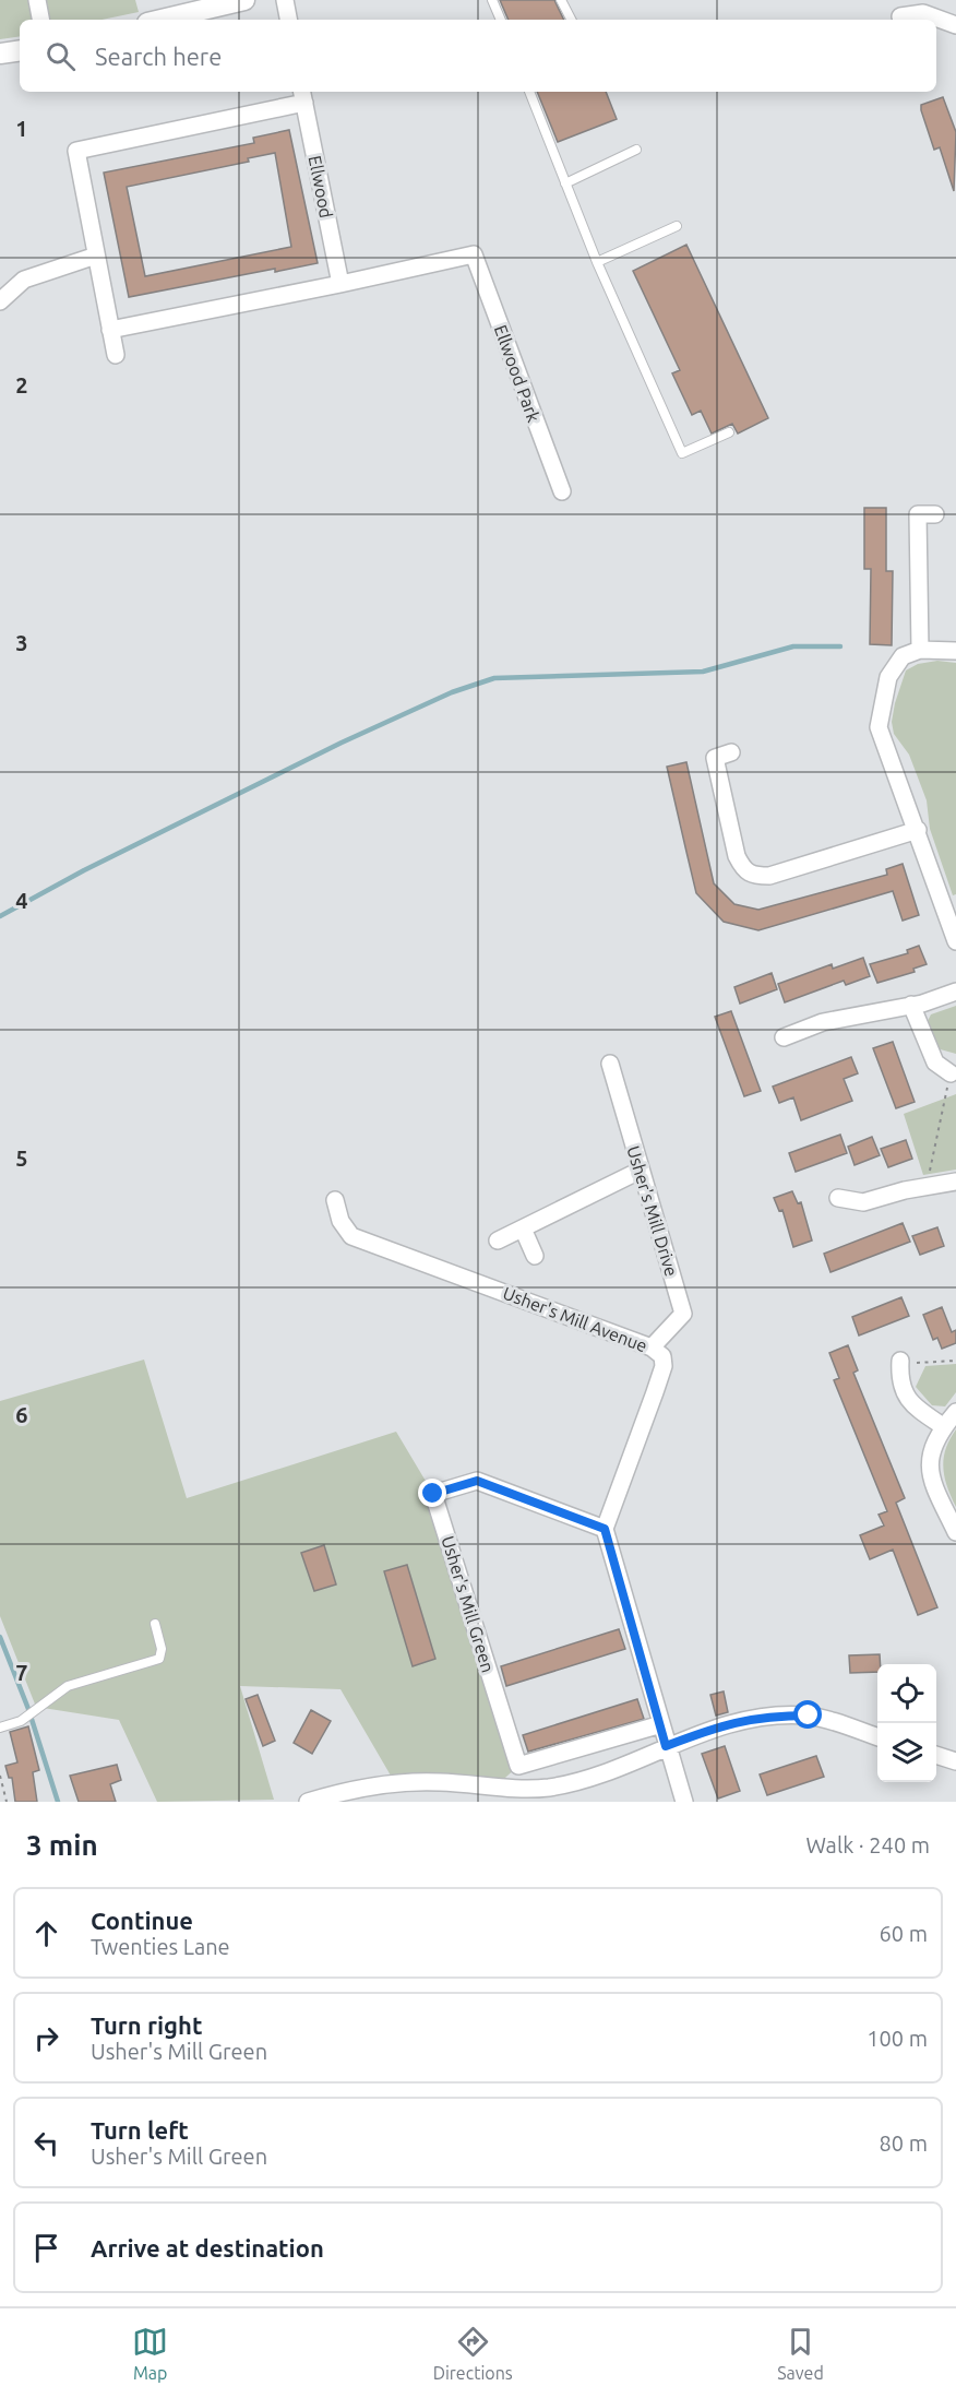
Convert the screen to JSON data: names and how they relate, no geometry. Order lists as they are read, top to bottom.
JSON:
{
  "streets": {
    "street": [
      "Ellwood",
      "Ellwood Park",
      "Usher's Mill Drive",
      "Usher's Mill Avenue",
      "Usher's Mill Green"
    ]
  },
  "crossings": [
    ["Ellwood", "Ellwood Park"],
    ["Usher's Mill Drive", "Usher's Mill Avenue"],
    ["Usher's Mill Avenue", "Usher's Mill Green"]
  ],
  "page": {
    "search": "Search here",
    "heading": ["3 min", "Walk · 240 m"],
    "list": [
      ["Continue", "Twenties Lane", "60 m"],
      ["Turn right", "Usher's Mill Green", "100 m"],
      ["Turn left", "Usher's Mill Green", "80 m"],
      "Arrive at destination"
    ],
    "nav": ["Map", "Directions", "Saved"]
  },
  "grid": {
    "rows": [
      "1",
      "2",
      "3",
      "4",
      "5",
      "6",
      "7"
    ]
  }
}
